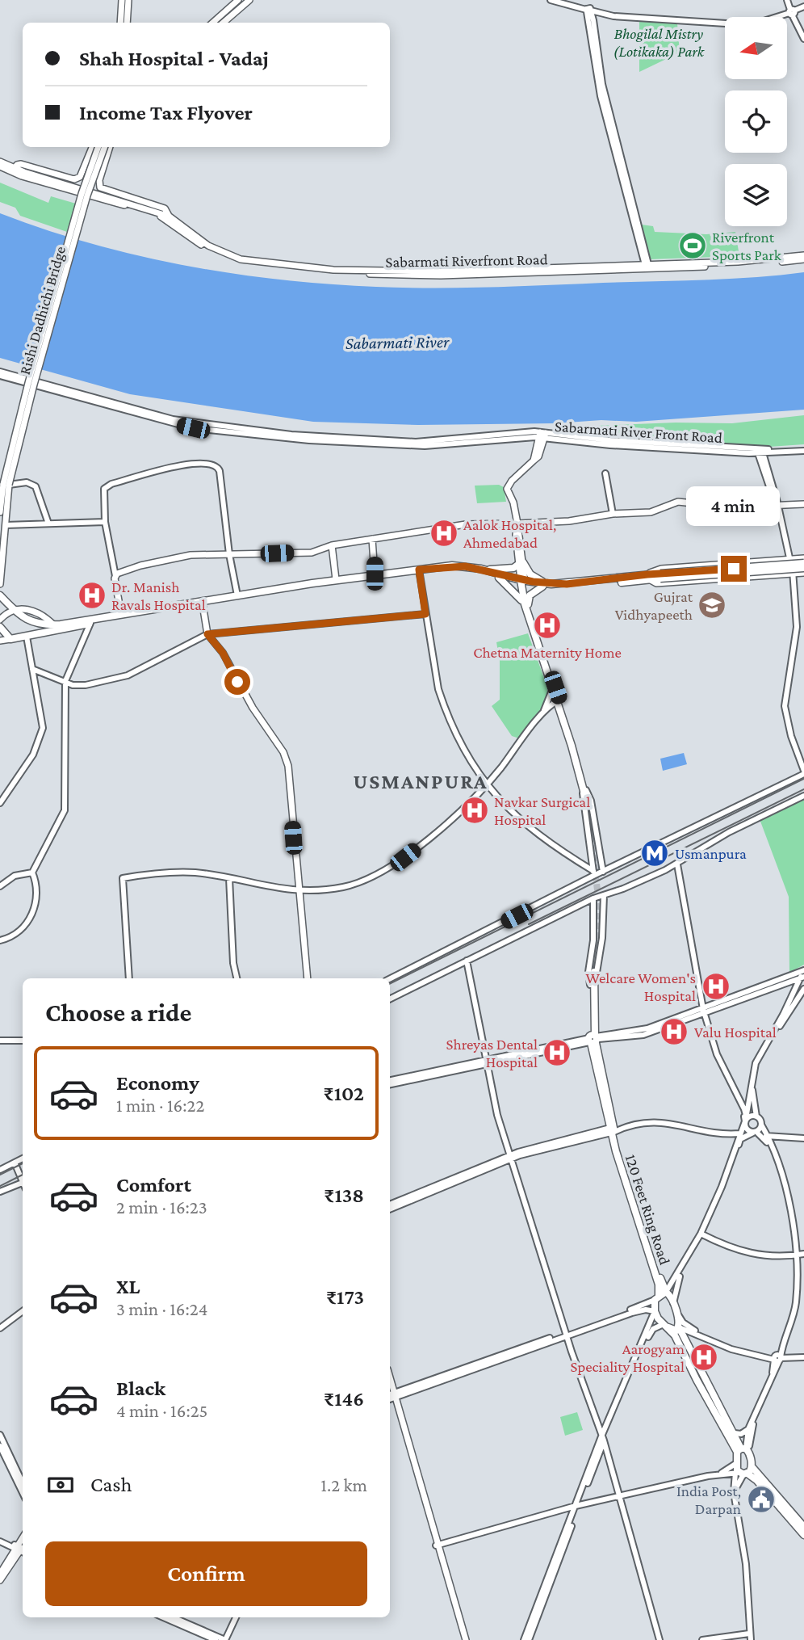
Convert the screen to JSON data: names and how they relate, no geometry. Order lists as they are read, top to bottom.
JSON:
{
  "streets": {
    "main road": [
      "Sabarmati Riverfront Road",
      "Rishi Dadhichi Bridge",
      "Sabarmati River Front Road",
      "120 Feet Ring Road"
    ]
  },
  "districts": ["USMANPURA"],
  "water": ["Sabarmati River"],
  "parks": ["Bhogilal Mistry (Lotikaka) Park"],
  "places": {
    "sports": ["Riverfront Sports Park"],
    "hospital": [
      "Aalok Hospital, Ahmedabad",
      "Dr. Manish Ravals Hospital",
      "Chetna Maternity Home",
      "Navkar Surgical Hospital",
      "Welcare Women's Hospital",
      "Valu Hospital",
      "Shreyas Dental Hospital",
      "Aarogyam Speciality Hospital"
    ],
    "school or university": ["Gujrat Vidhyapeeth"],
    "metro station": ["Usmanpura"],
    "public building": ["India Post, Darpan"]
  },
  "north": "left",
  "page": {
    "banner": ["Shah Hospital - Vadaj", "Income Tax Flyover"],
    "bubble": "4 min",
    "heading": "Choose a ride",
    "list": [
      {
        "name": "Economy",
        "note": "1 min · 16:22",
        "value": "₹102"
      },
      {
        "name": "Comfort",
        "note": "2 min · 16:23",
        "value": "₹138"
      },
      {
        "name": "XL",
        "note": "3 min · 16:24",
        "value": "₹173"
      },
      {
        "name": "Black",
        "note": "4 min · 16:25",
        "value": "₹146"
      }
    ],
    "pay": ["Cash", "1.2 km"],
    "buttons": "Confirm"
  }
}
